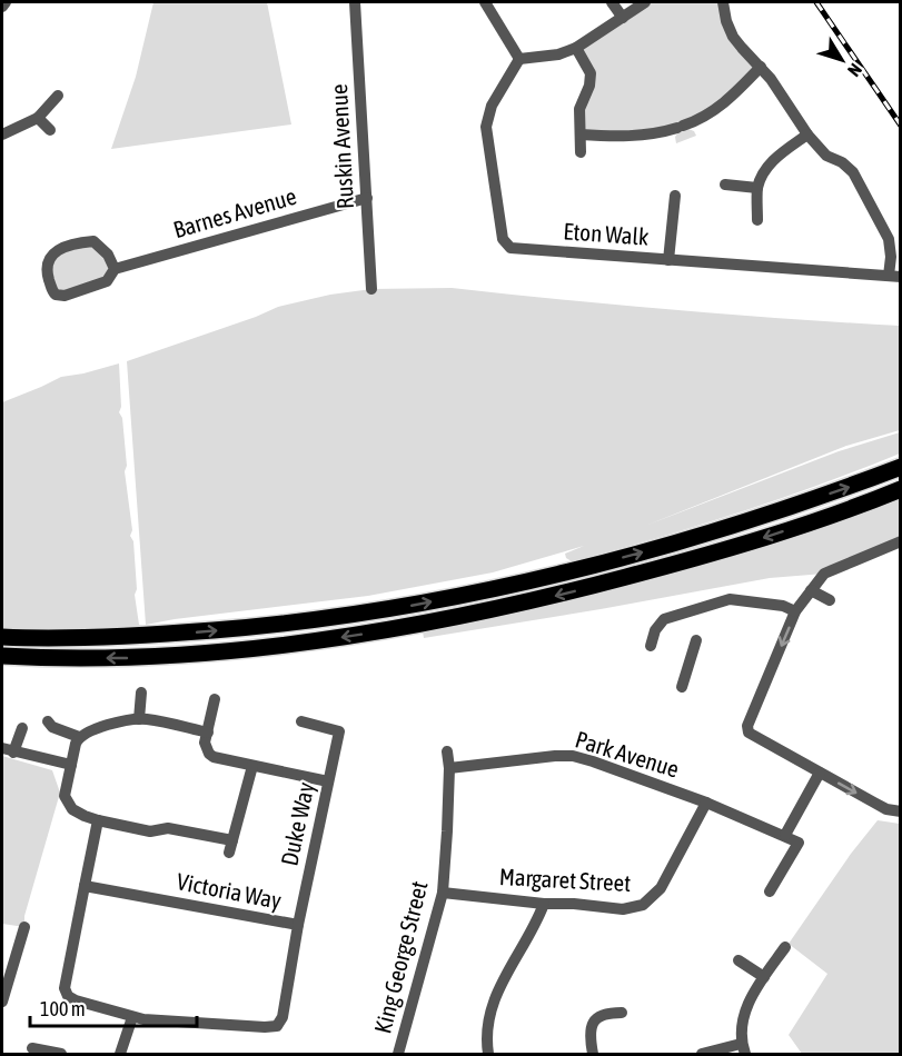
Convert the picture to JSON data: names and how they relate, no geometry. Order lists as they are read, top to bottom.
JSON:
{
  "streets": {
    "street": [
      "Ruskin Avenue",
      "Barnes Avenue",
      "Eton Walk",
      "Park Avenue",
      "Duke Way",
      "Margaret Street",
      "Victoria Way",
      "King George Street"
    ]
  },
  "crossings": [
    ["Ruskin Avenue", "Barnes Avenue"],
    ["Park Avenue", "Margaret Street"],
    ["Park Avenue", "King George Street"],
    ["Duke Way", "Victoria Way"],
    ["Margaret Street", "King George Street"]
  ],
  "scale_bar": "100 m",
  "north": "bottom right"
}
